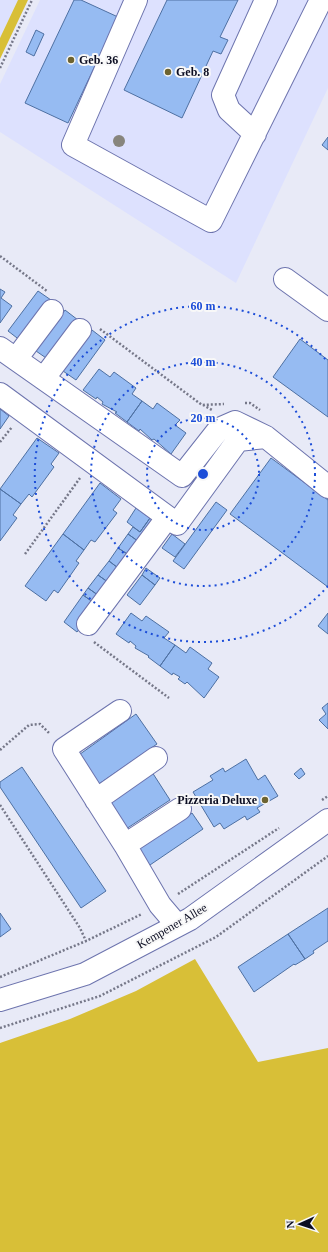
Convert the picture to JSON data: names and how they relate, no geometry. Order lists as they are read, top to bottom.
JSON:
{
  "streets": {
    "main road": ["Kempener Allee"]
  },
  "places": ["Geb. 36", "Geb. 8", "Pizzeria Deluxe"],
  "north": "left",
  "rings": ["60 m", "40 m", "20 m"]
}
